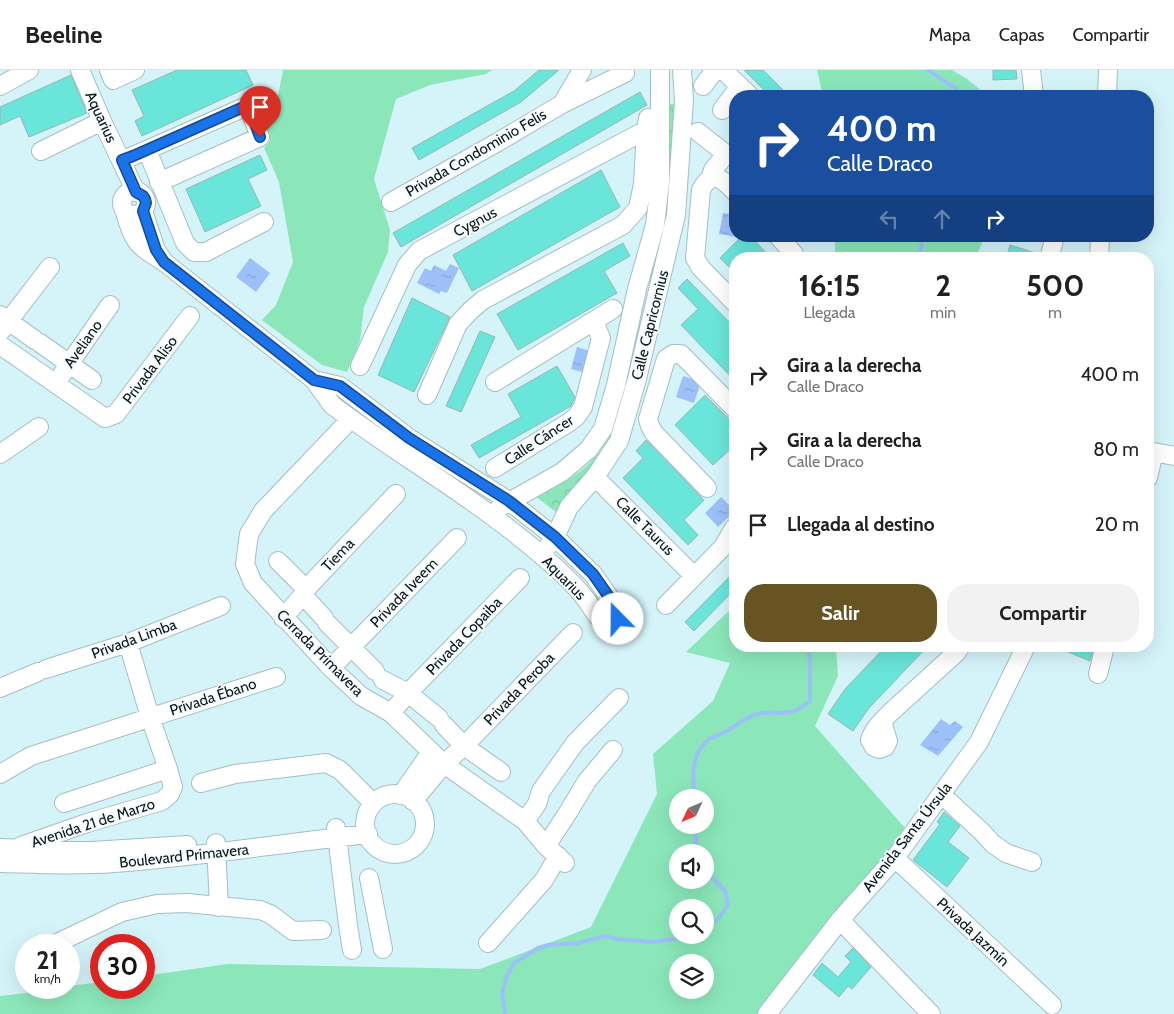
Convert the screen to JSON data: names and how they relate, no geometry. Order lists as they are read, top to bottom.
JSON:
{
  "streets": {
    "street": [
      "Aquarius",
      "Privada Condominio Felis",
      "Cygnus",
      "Calle Capricornius",
      "Aveliano",
      "Privada Aliso",
      "Calle Cáncer",
      "Calle Taurus",
      "Tiema",
      "Privada Iveem",
      "Privada Copaiba",
      "Privada Limba",
      "Cerrada Primavera",
      "Privada Peroba",
      "Privada Ébano",
      "Avenida 21 de Marzo",
      "Avenida Santa Úrsula",
      "Boulevard Primavera",
      "Privada Jazmín"
    ]
  },
  "crossings": [
    ["Aquarius", "Calle Capricornius"],
    ["Cygnus", "Calle Capricornius"],
    ["Calle Capricornius", "Calle Taurus"],
    ["Aveliano", "Privada Aliso"],
    ["Tiema", "Cerrada Primavera"],
    ["Privada Iveem", "Cerrada Primavera"],
    ["Privada Copaiba", "Cerrada Primavera"],
    ["Privada Limba", "Avenida 21 de Marzo"],
    ["Cerrada Primavera", "Privada Peroba"],
    ["Privada Ébano", "Avenida 21 de Marzo"],
    ["Avenida 21 de Marzo", "Boulevard Primavera"],
    ["Avenida Santa Úrsula", "Privada Jazmín"]
  ],
  "north": "bottom left",
  "page": {
    "header": "Beeline",
    "nav": ["Mapa", "Capas", "Compartir"],
    "turn": ["400 m", "Calle Draco"],
    "eta": [
      "16:15",
      "Llegada",
      "2",
      "min",
      "500",
      "m"
    ],
    "list": [
      {
        "name": "Gira a la derecha",
        "note": "Calle Draco",
        "value": "400 m"
      },
      {
        "name": "Gira a la derecha",
        "note": "Calle Draco",
        "value": "80 m"
      },
      {
        "name": "Llegada al destino",
        "value": "20 m"
      }
    ],
    "buttons": ["Salir", "Compartir"],
    "speed": "21 km/h",
    "limit": "30"
  }
}
